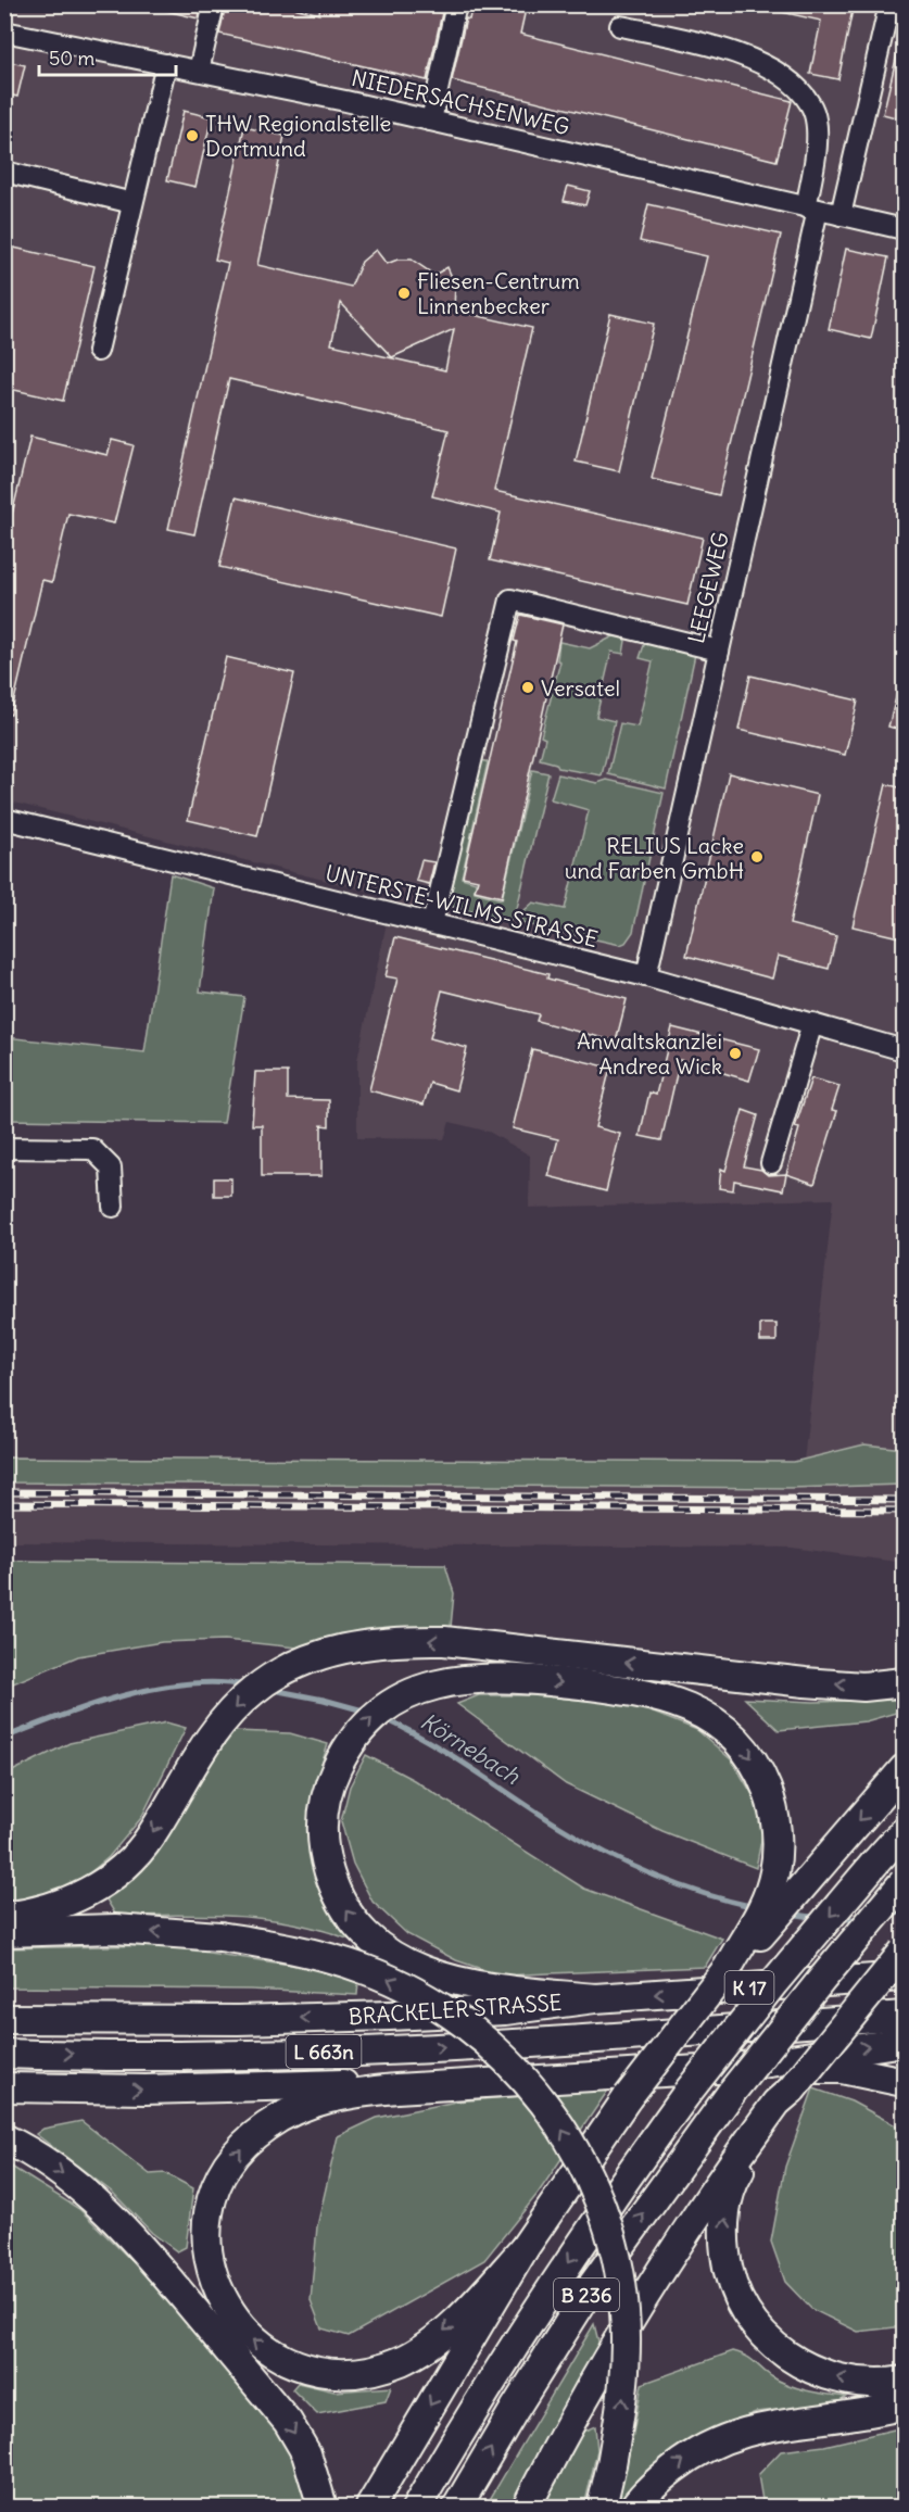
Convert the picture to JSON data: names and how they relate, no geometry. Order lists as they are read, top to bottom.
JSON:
{
  "streets": {
    "highway": [
      "K 17",
      "BRACKELER STRASSE",
      "L 663n",
      "B 236"
    ],
    "street": ["NIEDERSACHSENWEG", "LEEGEWEG", "UNTERSTE-WILMS-STRASSE"]
  },
  "crossings": [
    ["NIEDERSACHSENWEG", "LEEGEWEG"],
    ["LEEGEWEG", "UNTERSTE-WILMS-STRASSE"]
  ],
  "water": ["Körnebach"],
  "places": [
    "THW Regionalstelle Dortmund",
    "Fliesen-Centrum Linnenbecker",
    "Versatel",
    "RELIUS Lacke und Farben GmbH",
    "Anwaltskanzlei Andrea Wick"
  ],
  "scale_bar": "50 m"
}
